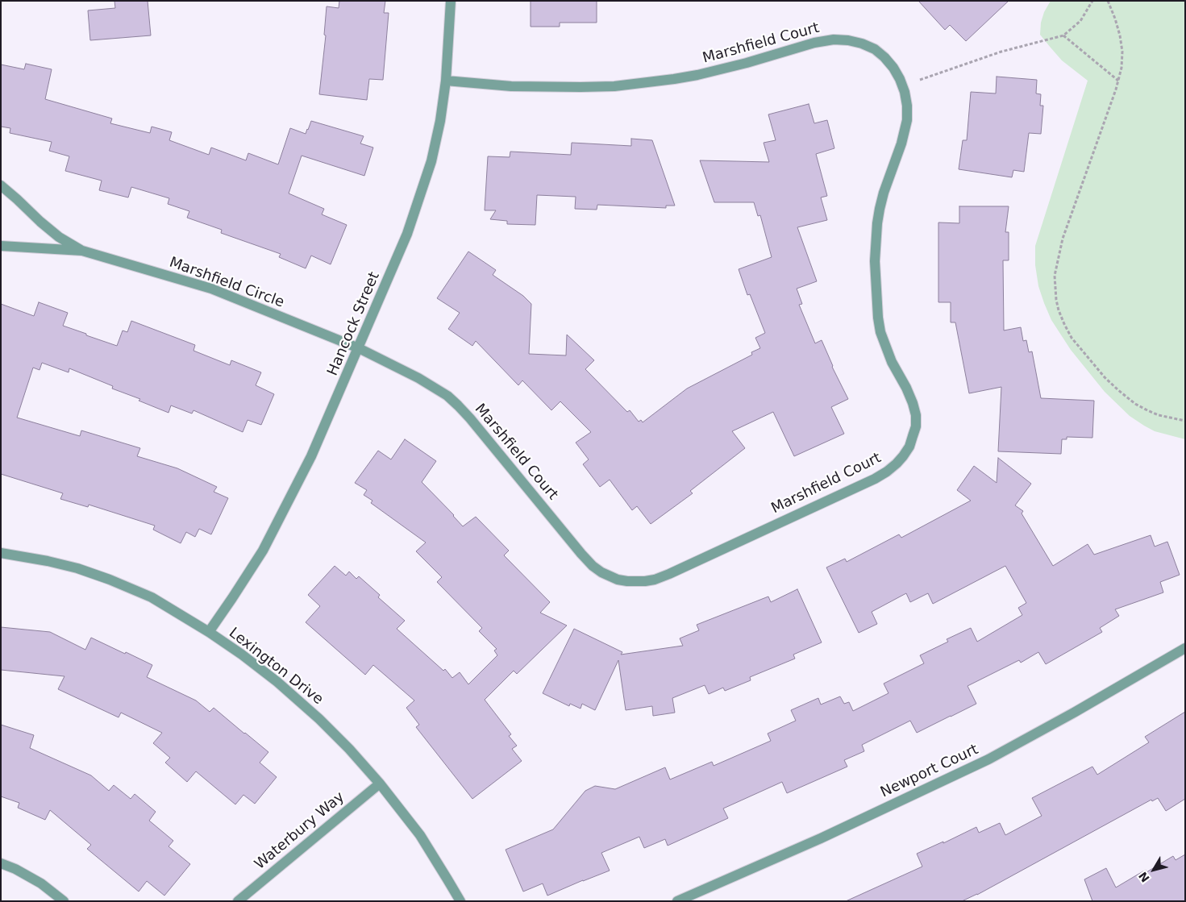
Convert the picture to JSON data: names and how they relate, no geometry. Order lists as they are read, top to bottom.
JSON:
{
  "streets": {
    "street": [
      "Marshfield Court",
      "Marshfield Circle",
      "Hancock Street",
      "Lexington Drive",
      "Newport Court",
      "Waterbury Way"
    ]
  },
  "crossings": [
    ["Marshfield Court", "Marshfield Circle"],
    ["Marshfield Court", "Hancock Street"],
    ["Marshfield Circle", "Hancock Street"],
    ["Hancock Street", "Lexington Drive"],
    ["Lexington Drive", "Waterbury Way"]
  ],
  "north": "bottom left"
}
